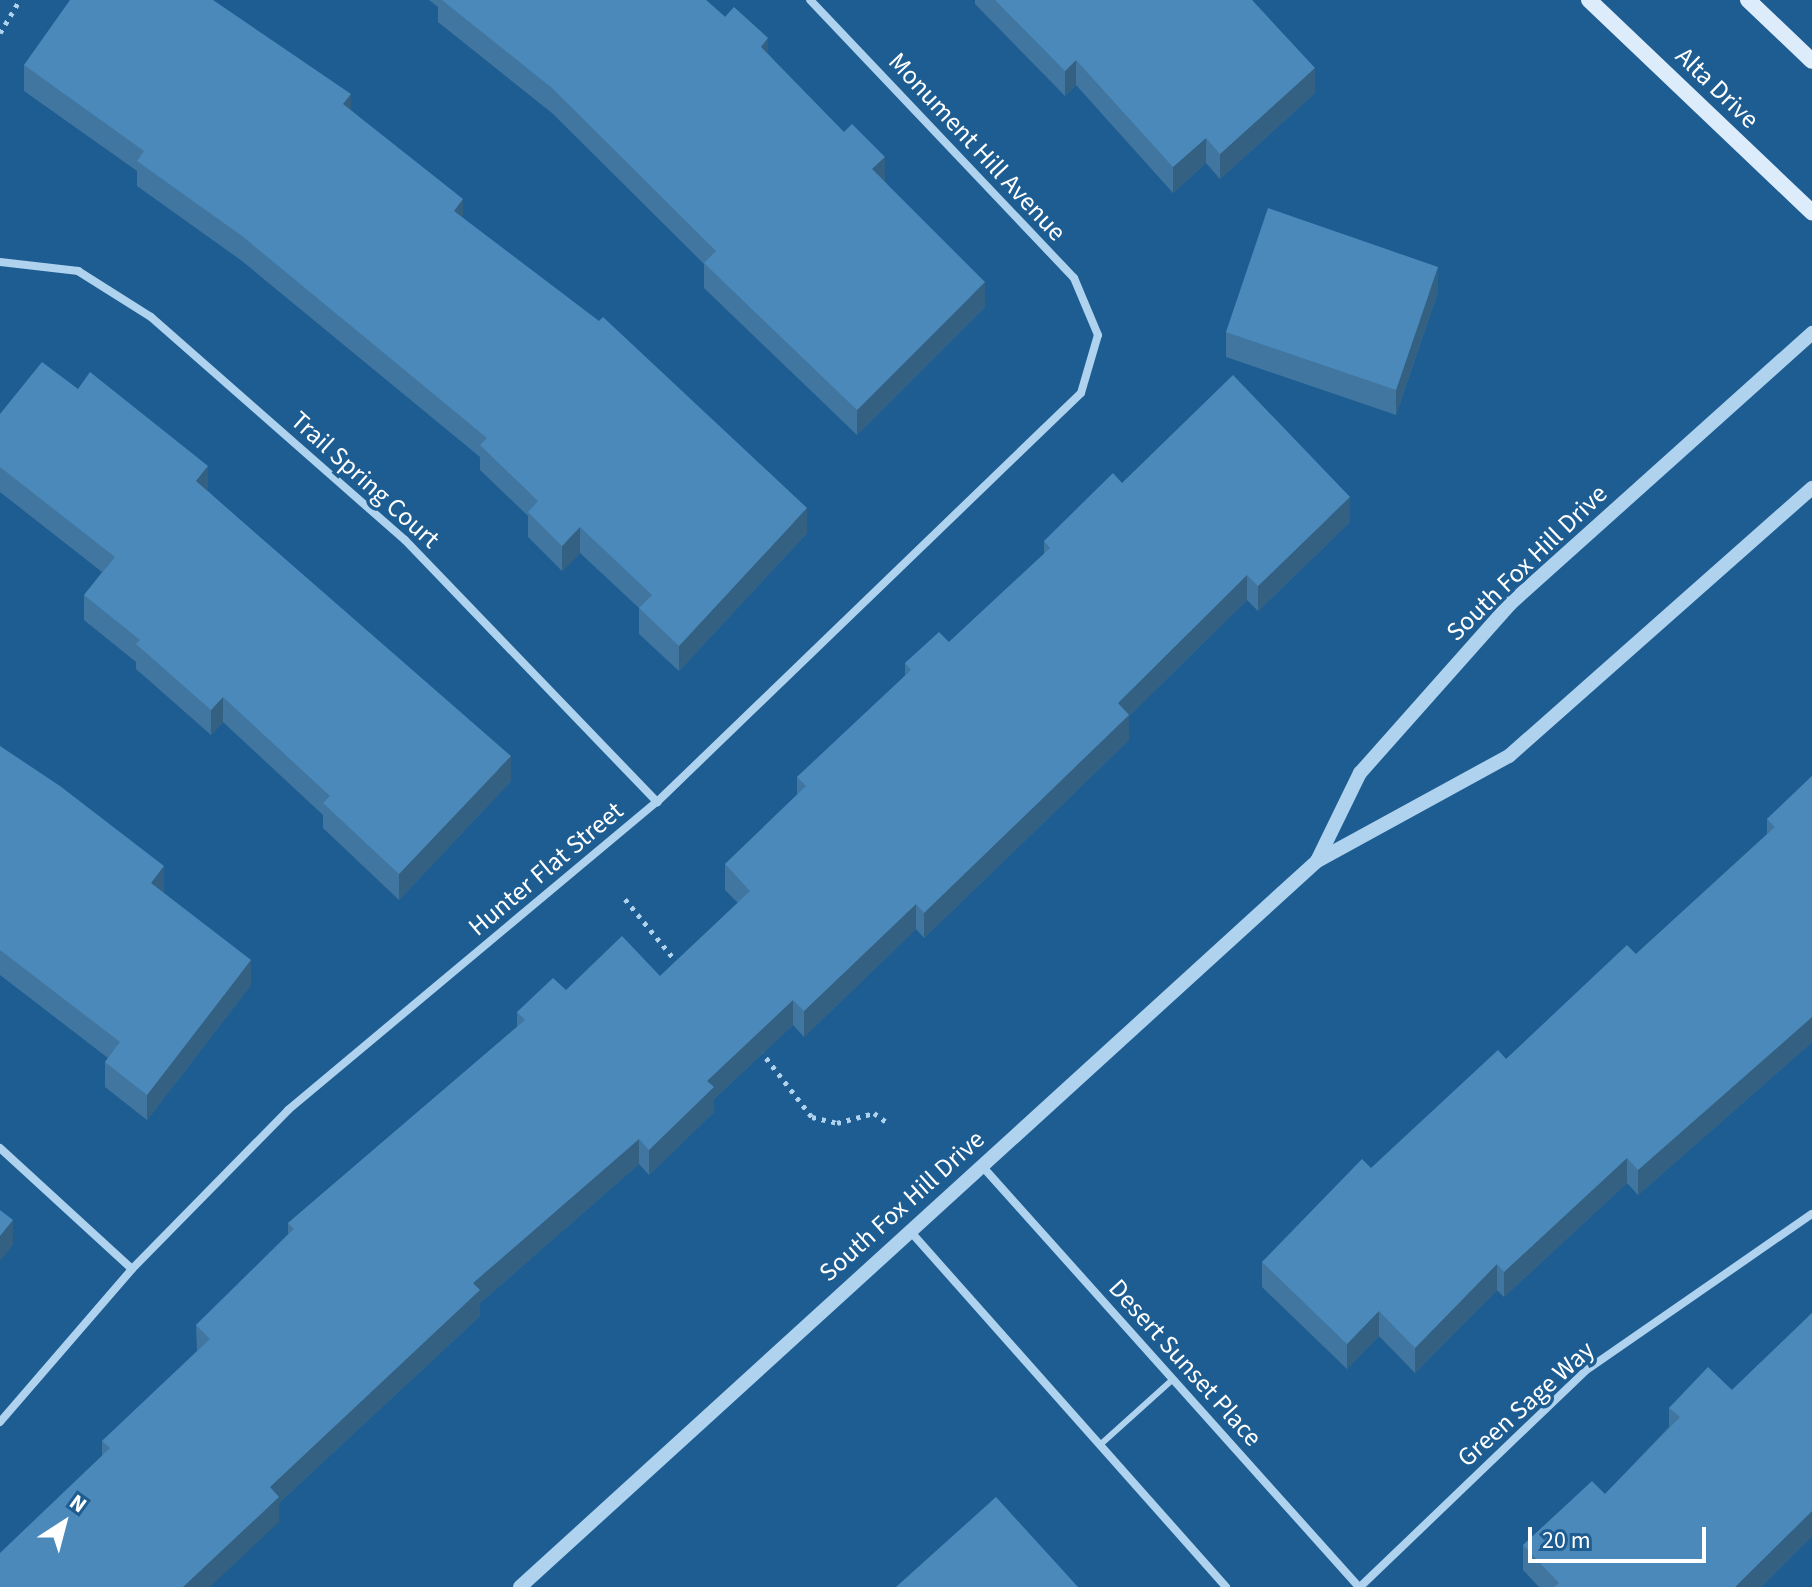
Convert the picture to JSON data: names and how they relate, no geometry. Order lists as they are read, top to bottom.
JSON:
{
  "streets": {
    "main road": ["Alta Drive"],
    "street": [
      "Monument Hill Avenue",
      "Trail Spring Court",
      "South Fox Hill Drive",
      "Hunter Flat Street",
      "Desert Sunset Place",
      "Green Sage Way"
    ]
  },
  "crossings": [
    ["Monument Hill Avenue", "Hunter Flat Street"],
    ["Trail Spring Court", "Hunter Flat Street"],
    ["South Fox Hill Drive", "Desert Sunset Place"],
    ["Desert Sunset Place", "Green Sage Way"]
  ],
  "scale_bar": "20 m",
  "north": "top right"
}
